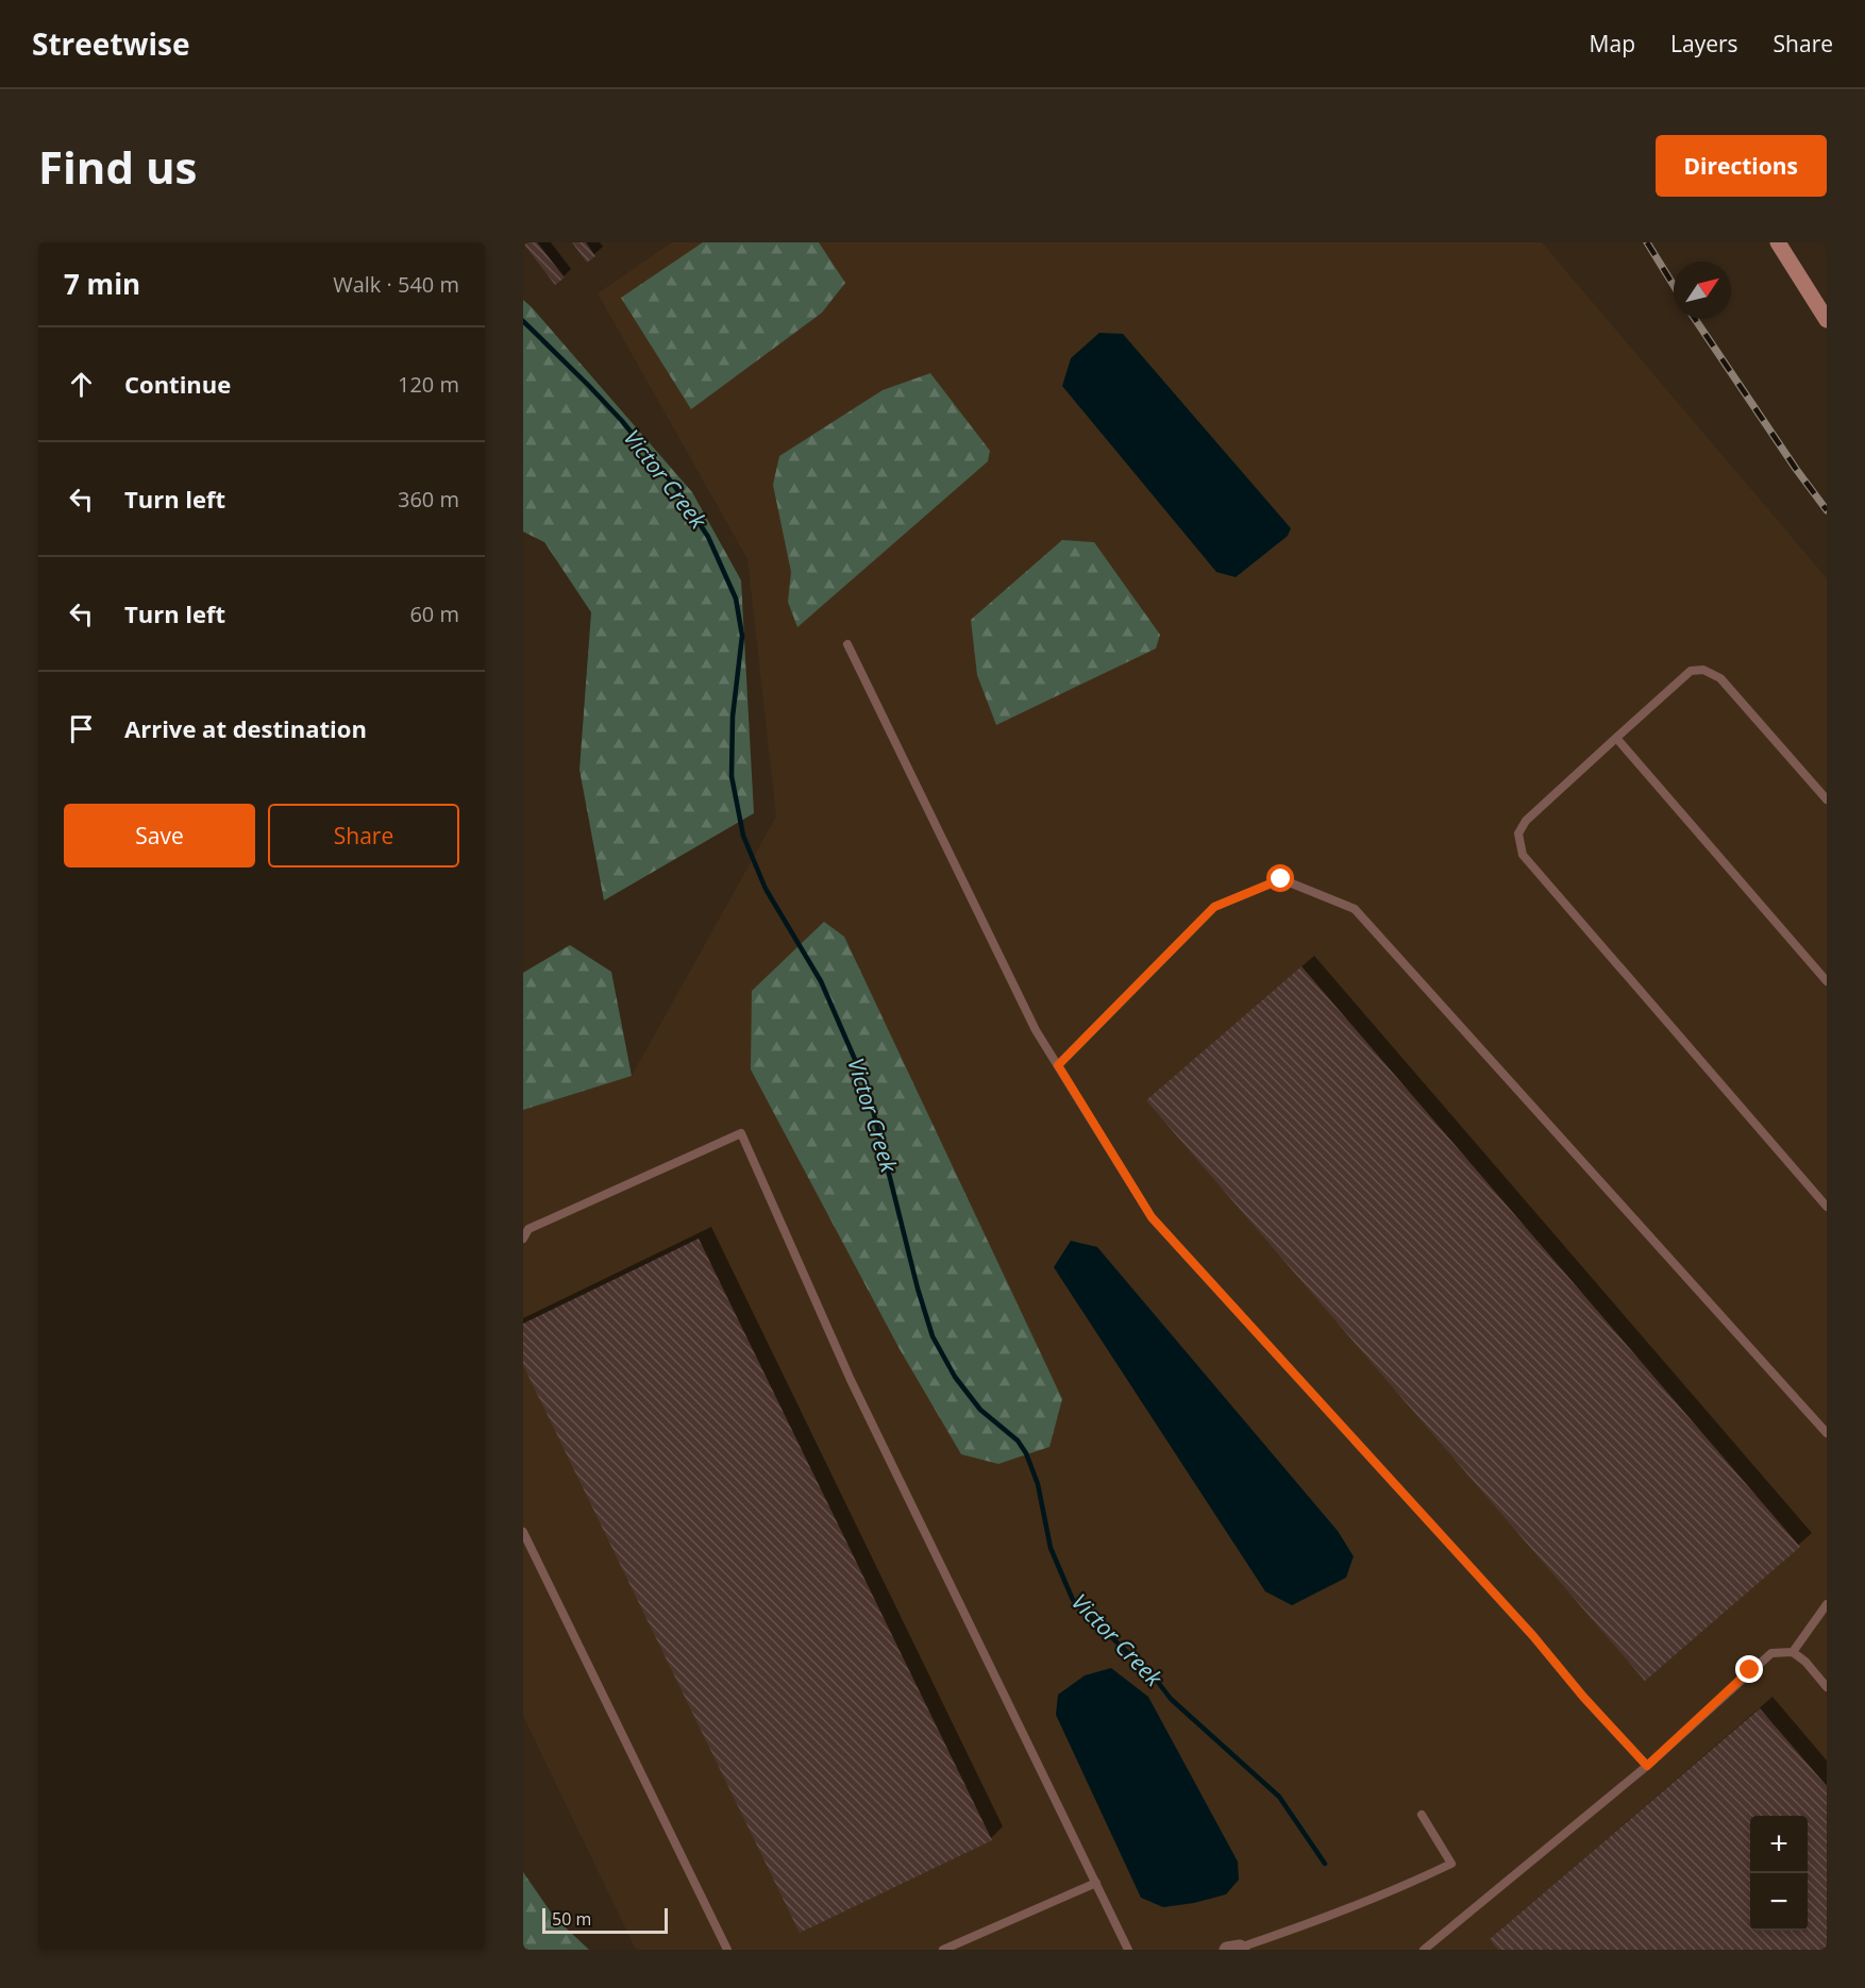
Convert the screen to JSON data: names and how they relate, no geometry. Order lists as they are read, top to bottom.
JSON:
{
  "water": ["Victor Creek"],
  "scale_bar": "50 m",
  "north": "top right",
  "page": {
    "header": "Streetwise",
    "nav": ["Map", "Layers", "Share"],
    "buttons": [
      "Directions",
      ["Save", "Share"]
    ],
    "title": "Find us",
    "heading": ["7 min", "Walk · 540 m"],
    "list": [
      ["Continue", "120 m"],
      ["Turn left", "360 m"],
      ["Turn left", "60 m"],
      "Arrive at destination"
    ],
    "map_buttons": ["+", "−"],
    "scale": "50 m"
  }
}
